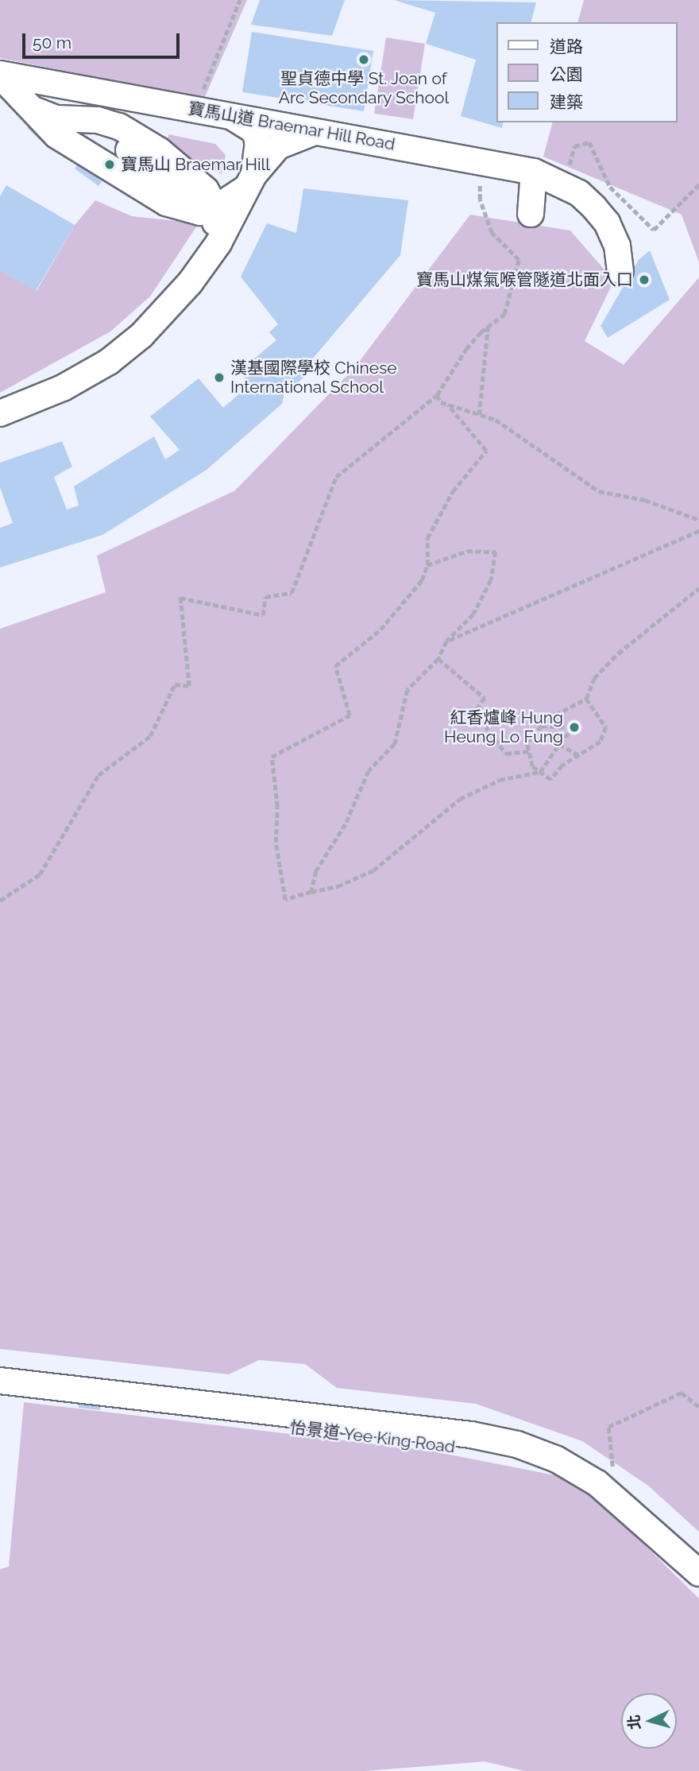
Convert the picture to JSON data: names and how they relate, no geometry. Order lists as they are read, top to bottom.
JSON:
{
  "streets": {
    "street": ["寶馬山道 Braemar Hill Road", "怡景道 Yee King Road"]
  },
  "places": [
    "聖貞德中學 St. Joan of Arc Secondary School",
    "寶馬山 Braemar Hill",
    "寶馬山煤氣喉管隧道北面入口",
    "漢基國際學校 Chinese International School",
    "紅香爐峰 Hung Heung Lo Fung"
  ],
  "legend": ["道路", "公園", "建築"],
  "scale_bar": "50 m",
  "north": "left"
}
